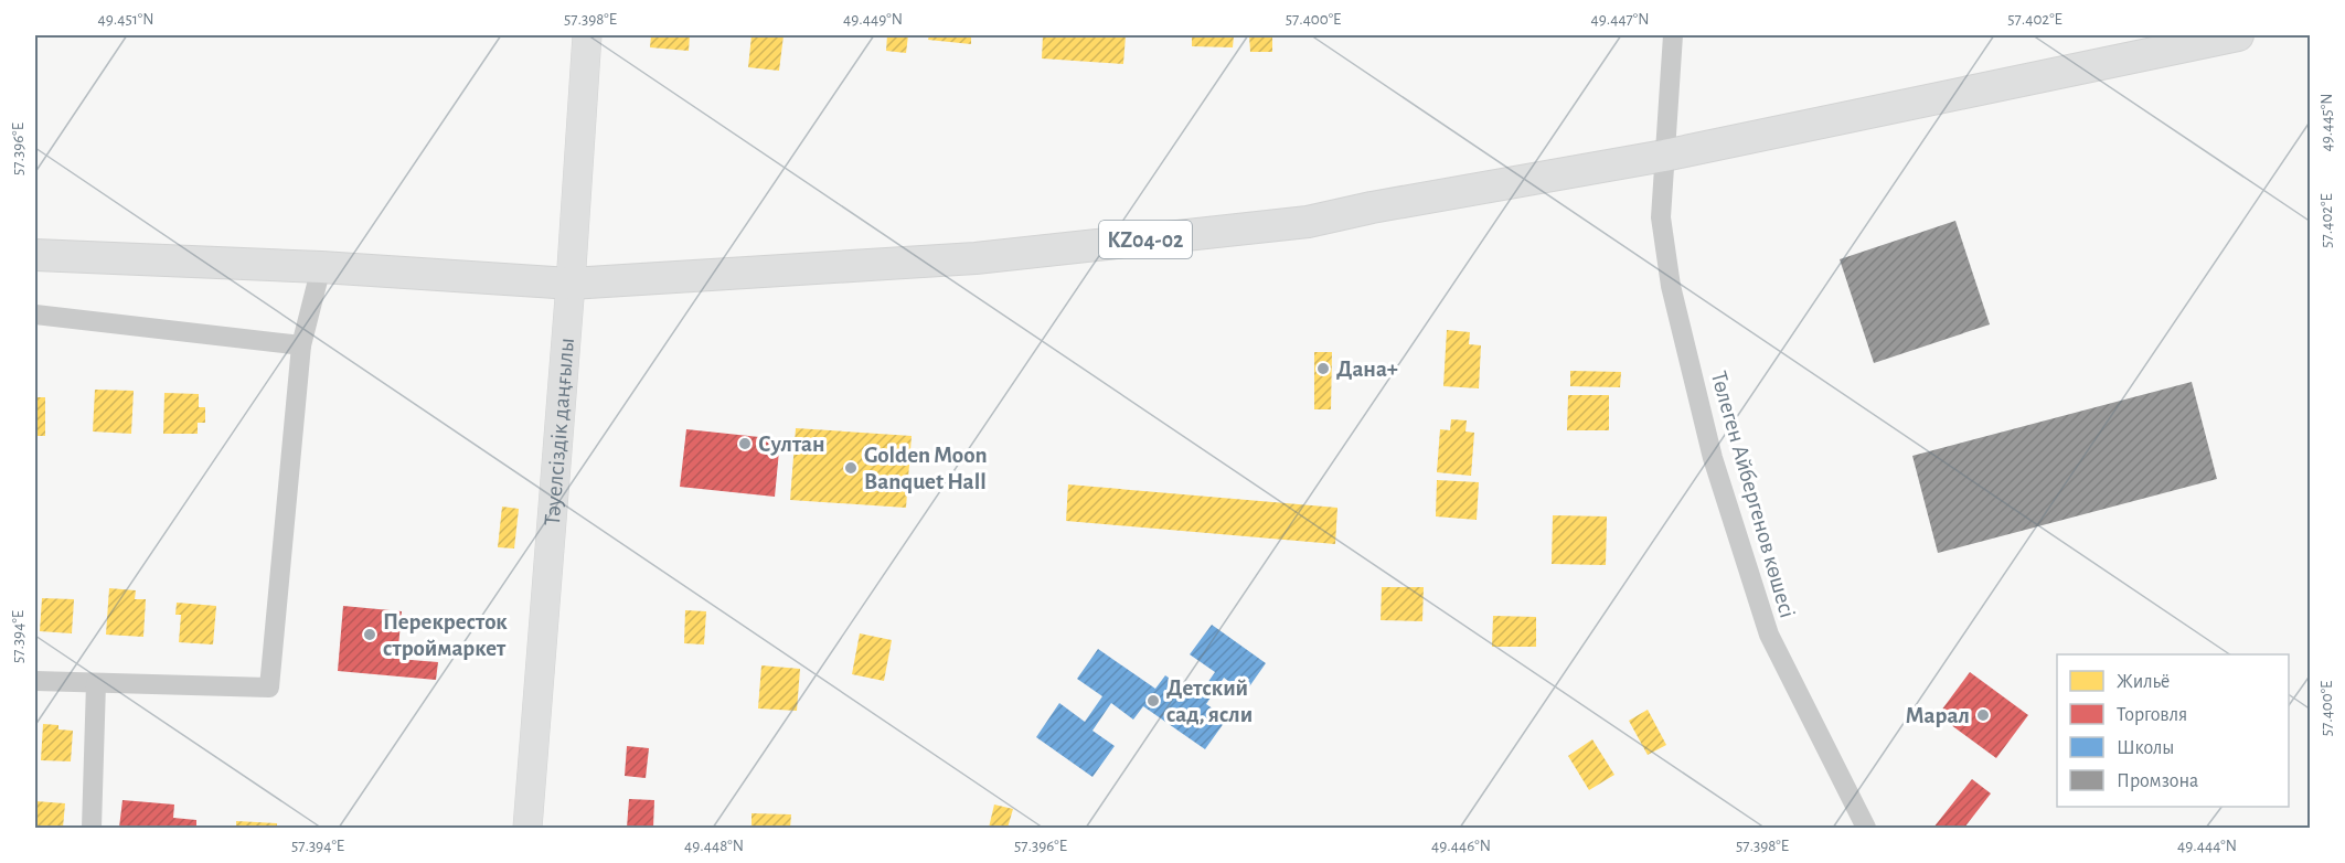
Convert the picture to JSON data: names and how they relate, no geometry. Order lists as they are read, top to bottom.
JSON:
{
  "streets": {
    "main road": ["KZ04-02"],
    "street": ["Тәуелсіздік даңғылы", "Төлеген Айбергенов көшесі"]
  },
  "crossings": [
    ["KZ04-02", "Тәуелсіздік даңғылы"],
    ["KZ04-02", "Төлеген Айбергенов көшесі"]
  ],
  "places": [
    "Дана+",
    "Султан",
    "Golden Moon Banquet Hall",
    "Перекресток строймаркет",
    "Детский сад, ясли",
    "Марал"
  ],
  "legend": [
    "Жильё",
    "Торговля",
    "Школы",
    "Промзона"
  ],
  "coordinates": [
    "49.451°N",
    "57.398°E",
    "49.449°N",
    "57.400°E",
    "49.447°N",
    "57.402°E",
    "49.445°N",
    "57.396°E",
    "57.394°E",
    "49.448°N",
    "49.446°N",
    "49.444°N"
  ]
}
